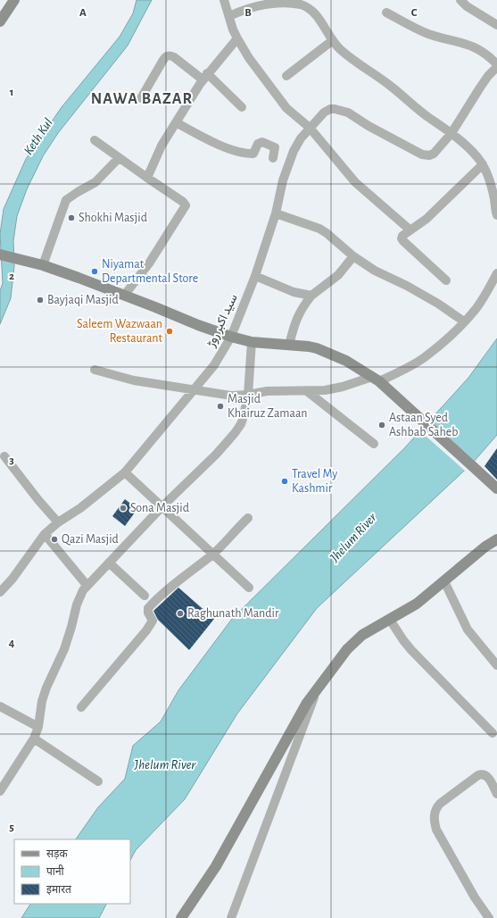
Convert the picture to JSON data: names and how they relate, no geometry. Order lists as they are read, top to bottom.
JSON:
{
  "streets": {
    "street": ["سید اکبر روڑ"]
  },
  "districts": ["NAWA BAZAR"],
  "water": ["Keth Kul", "Jhelum River"],
  "places": [
    "Shokhi Masjid",
    "Niyamat Departmental Store",
    "Bayjaqi Masjid",
    "Saleem Wazwaan Restaurant",
    "Masjid Khairuz Zamaan",
    "Astaan Syed Ashbab Saheb",
    "Travel My Kashmir",
    "Sona Masjid",
    "Qazi Masjid",
    "Raghunath Mandir"
  ],
  "legend": ["सड़क", "पानी", "इमारत"],
  "grid": {
    "columns": ["A", "B", "C"],
    "rows": [
      "1",
      "2",
      "3",
      "4",
      "5"
    ]
  }
}
